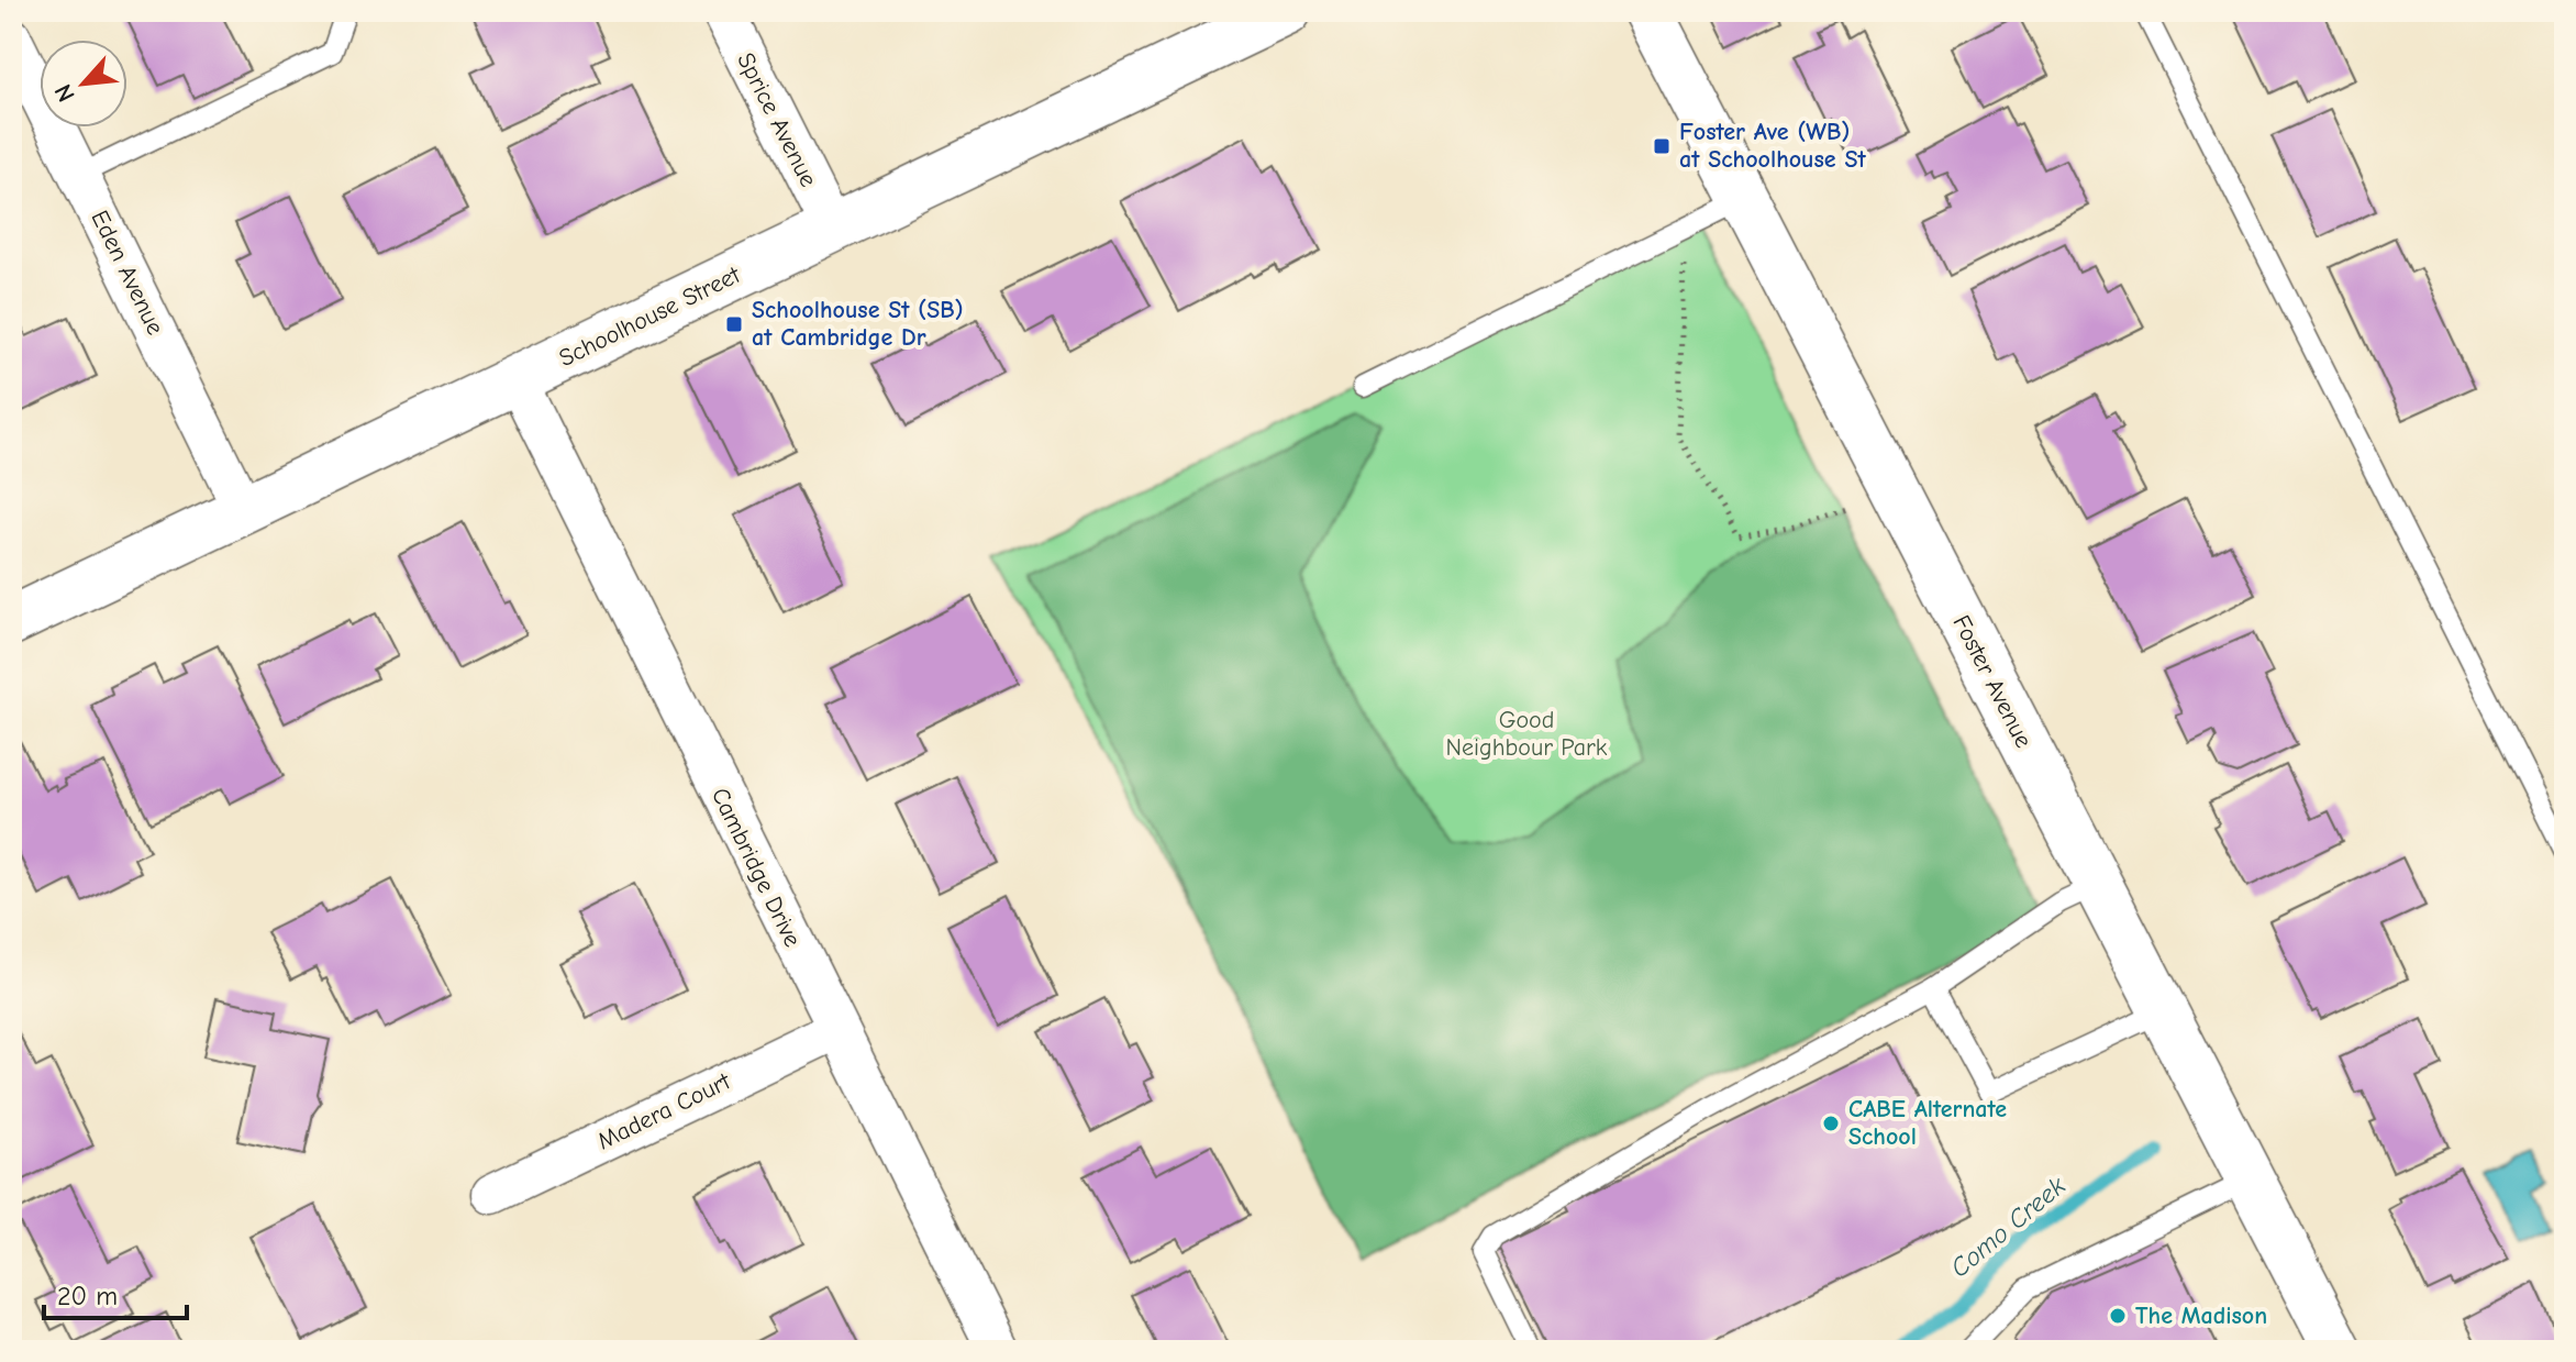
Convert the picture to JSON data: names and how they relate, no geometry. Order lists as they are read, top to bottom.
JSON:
{
  "streets": {
    "street": [
      "Sprice Avenue",
      "Eden Avenue",
      "Schoolhouse Street",
      "Foster Avenue",
      "Cambridge Drive",
      "Madera Court"
    ]
  },
  "crossings": [
    ["Sprice Avenue", "Schoolhouse Street"],
    ["Eden Avenue", "Schoolhouse Street"],
    ["Schoolhouse Street", "Cambridge Drive"],
    ["Cambridge Drive", "Madera Court"]
  ],
  "water": ["Como Creek"],
  "parks": ["Good Neighbour Park"],
  "places": {
    "transit": ["Foster Ave (WB) at Schoolhouse St", "Schoolhouse St (SB) at Cambridge Dr"],
    "other": ["CABE Alternate School", "The Madison"]
  },
  "scale_bar": "20 m",
  "north": "bottom left"
}
